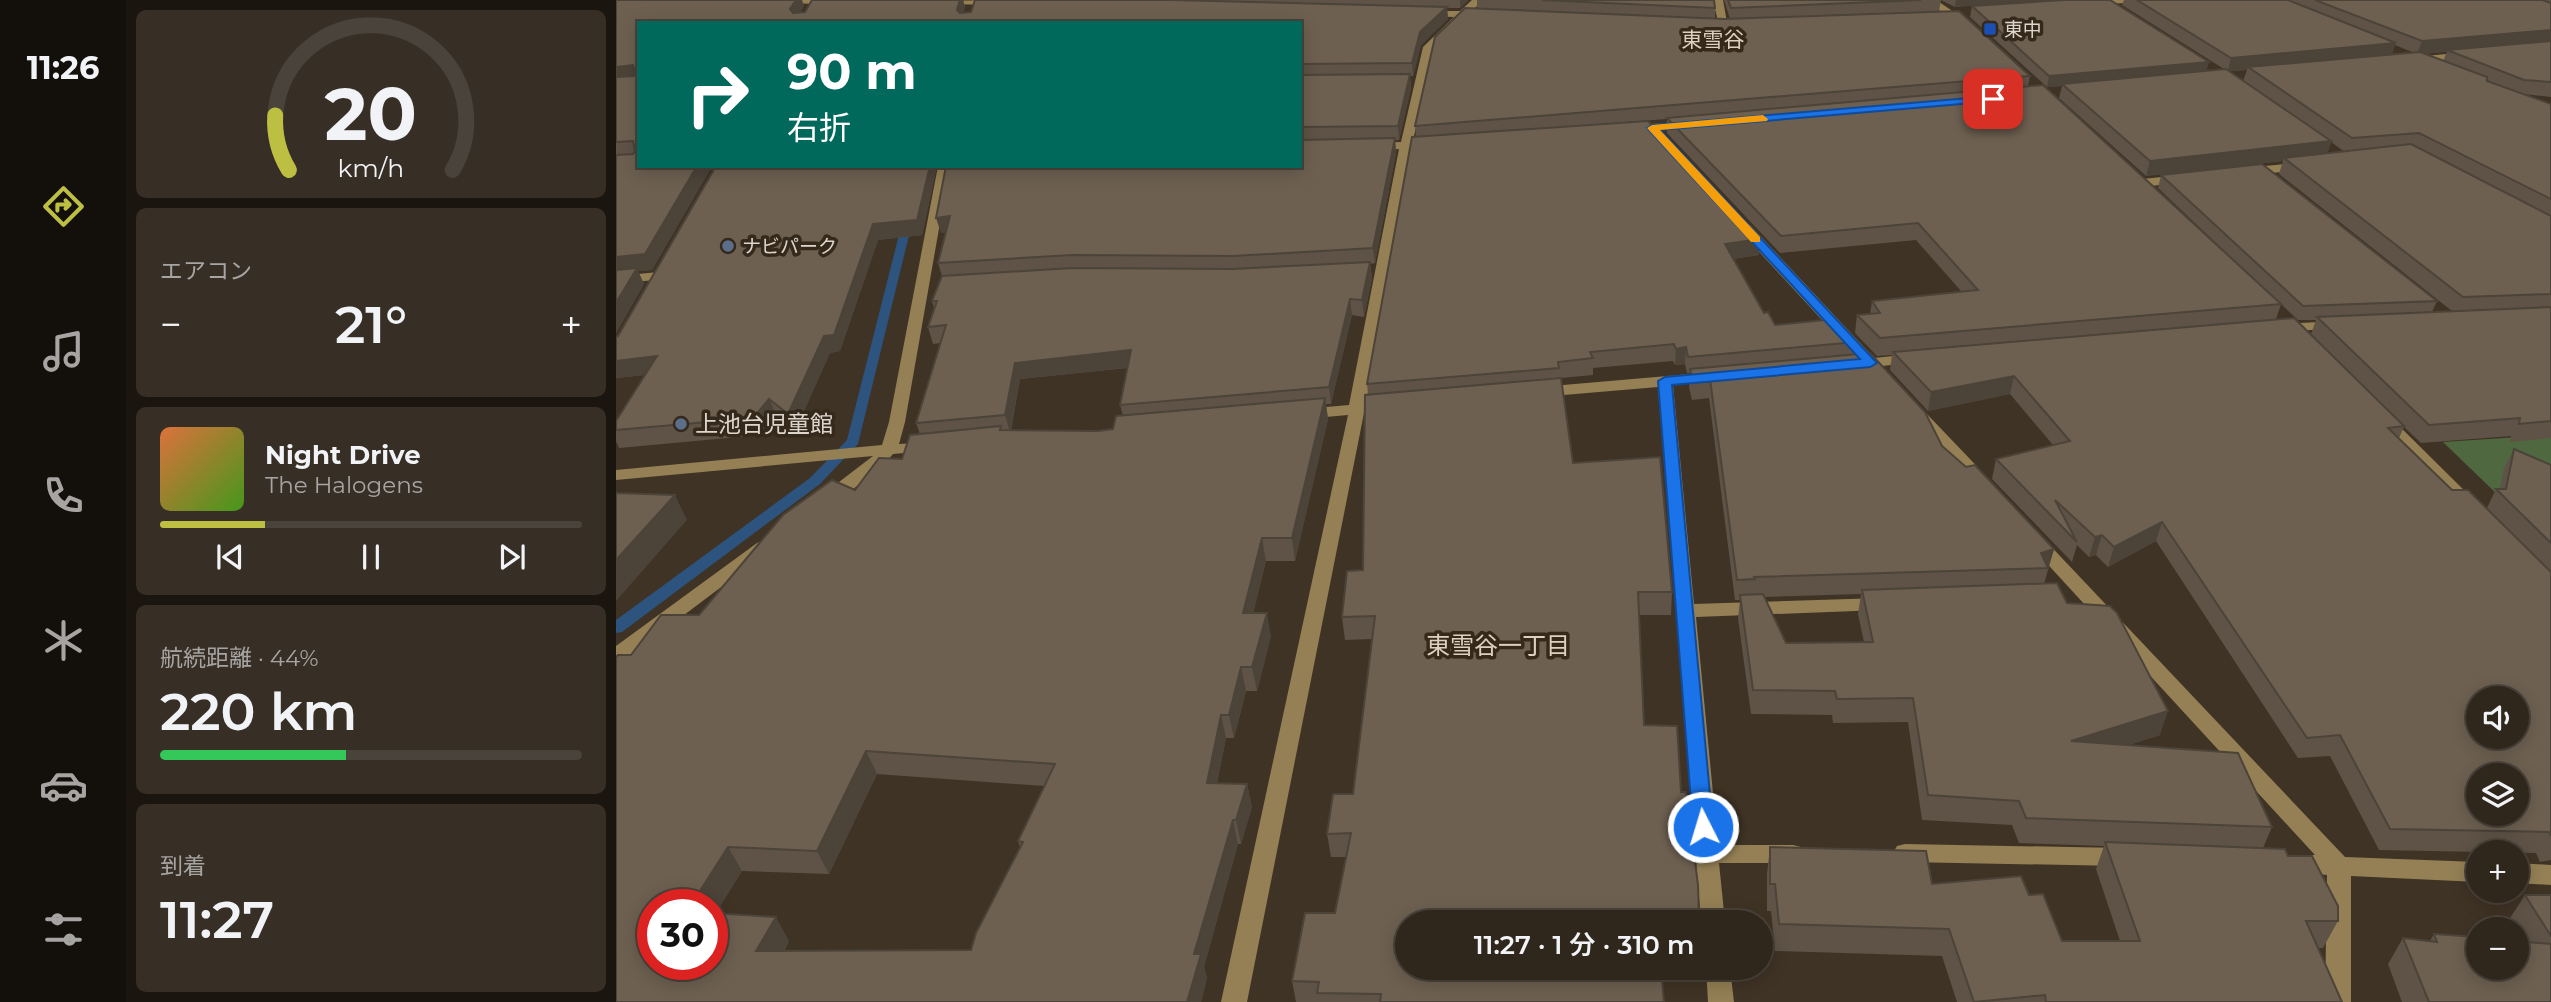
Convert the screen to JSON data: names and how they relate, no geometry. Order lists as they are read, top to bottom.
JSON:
{
  "districts": ["東雪谷", "東雪谷一丁目"],
  "places": {
    "transit": ["東中"],
    "other": ["ナビパーク", "上池台児童館"]
  },
  "page": {
    "tabs": "11:26",
    "turn": ["90 m", "右折"],
    "tile": [
      "エアコン",
      ["航続距離 · 44%", "220 km"],
      ["到着", "11:27"]
    ],
    "heat": ["−", "21°", "+"],
    "song": ["Night Drive", "The Halogens"],
    "map_buttons": ["+", "−"],
    "limit": "30",
    "trip": "11:27 · 1 分 · 310 m",
    "gauge": ["20", "km/h"]
  }
}
